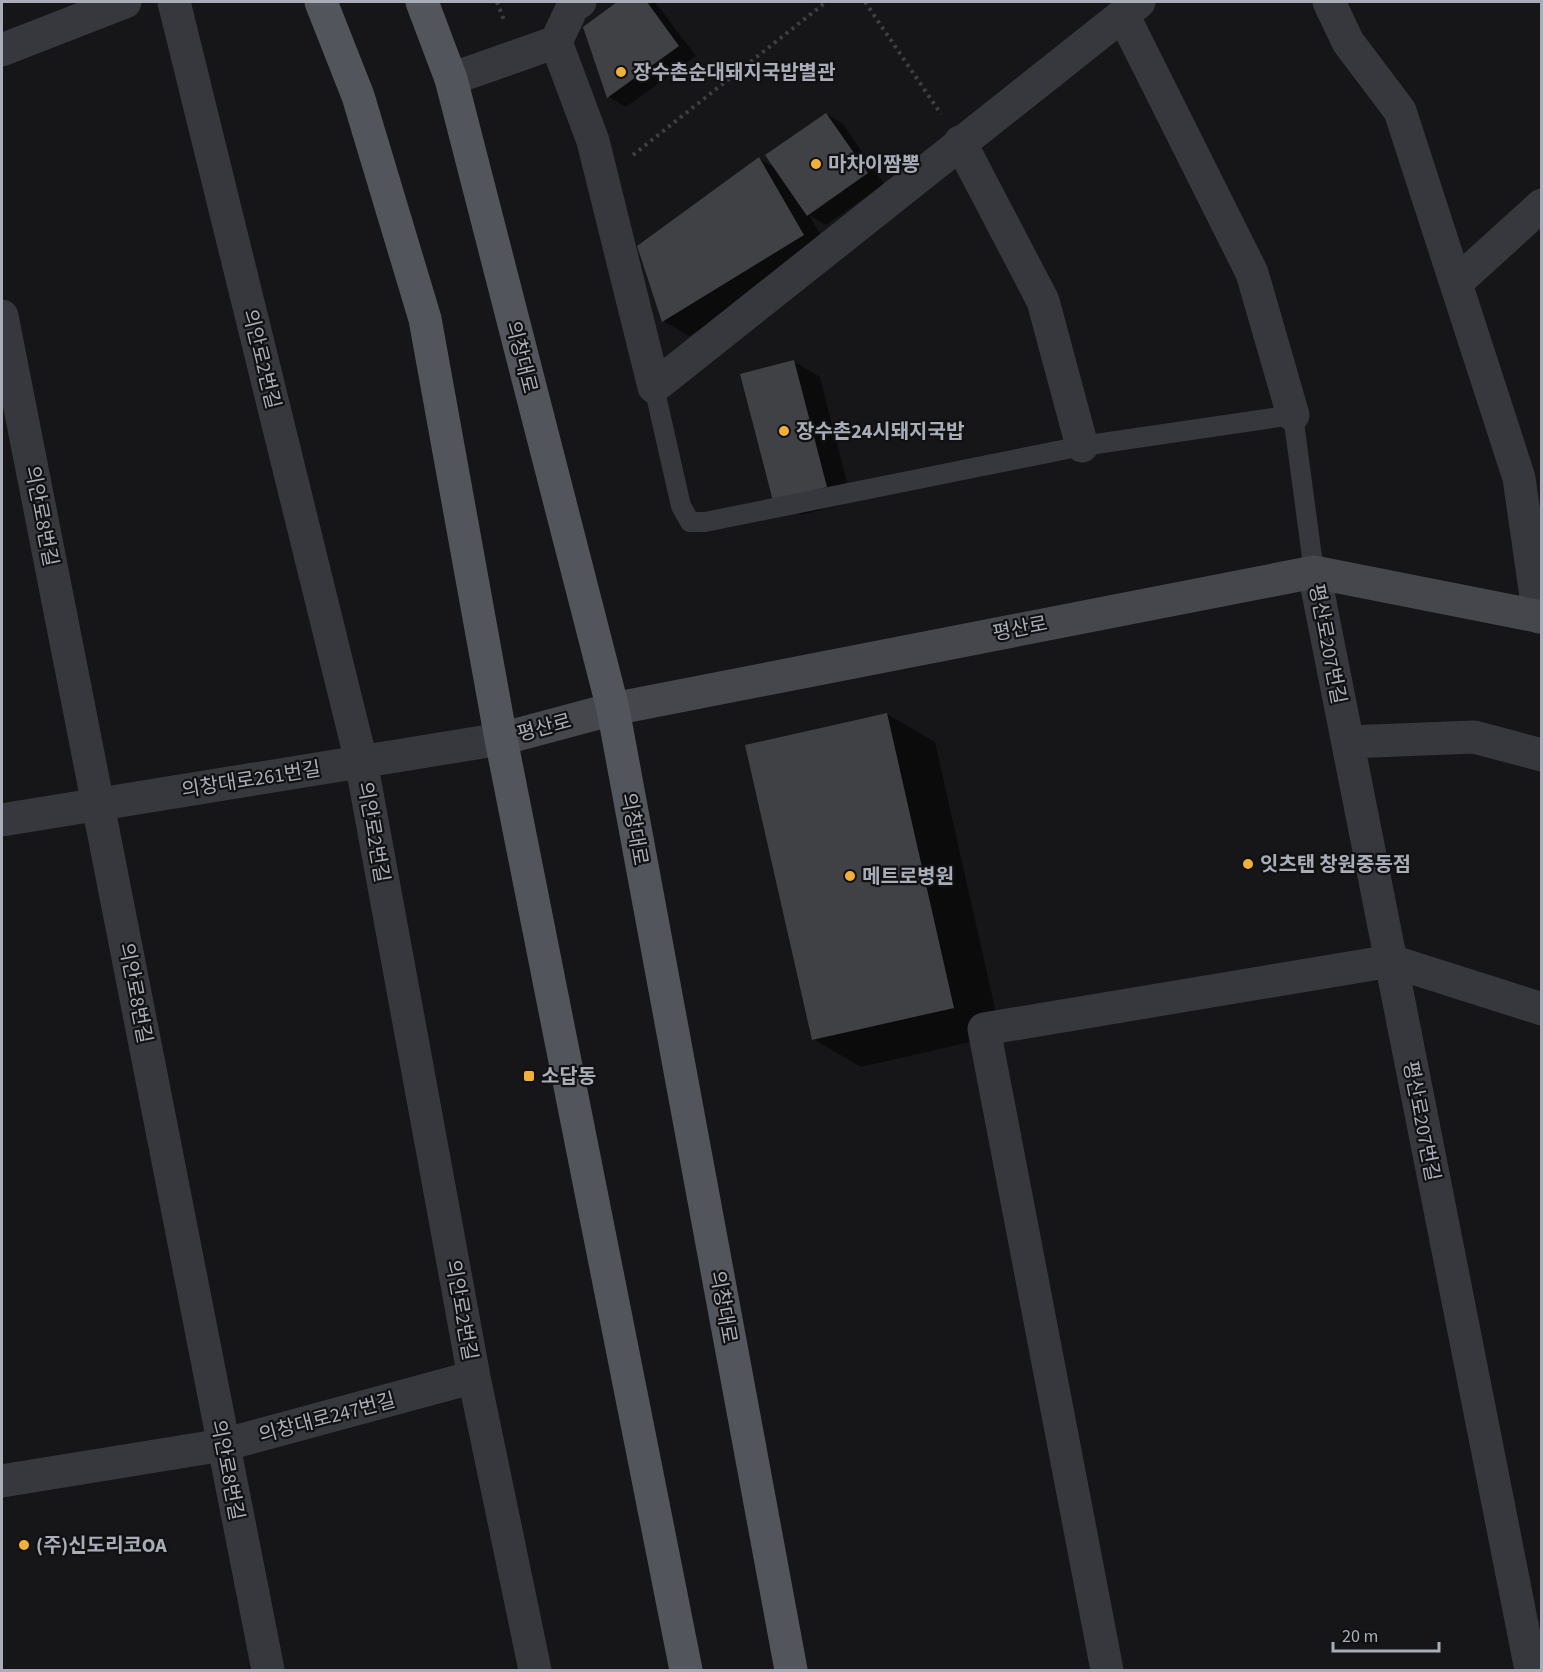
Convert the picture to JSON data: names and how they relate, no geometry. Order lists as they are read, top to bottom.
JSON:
{
  "streets": {
    "main road": ["의창대로", "평산로"],
    "street": [
      "의안로2번길",
      "의안로8번길",
      "평산로207번길",
      "의창대로261번길",
      "의창대로247번길"
    ]
  },
  "crossings": [
    ["의창대로", "평산로"],
    ["의안로2번길", "의창대로261번길"],
    ["의안로2번길", "의창대로247번길"],
    ["의안로8번길", "의창대로261번길"],
    ["의안로8번길", "의창대로247번길"],
    ["평산로", "평산로207번길"],
    ["평산로", "의창대로261번길"]
  ],
  "places": {
    "other": [
      "장수촌순대돼지국밥별관",
      "마차이짬뽕",
      "장수촌24시돼지국밥",
      "잇츠탠 창원중동점",
      "메트로병원",
      "(주)신도리코OA"
    ],
    "transit": ["소답동"]
  },
  "scale_bar": "20 m"
}
